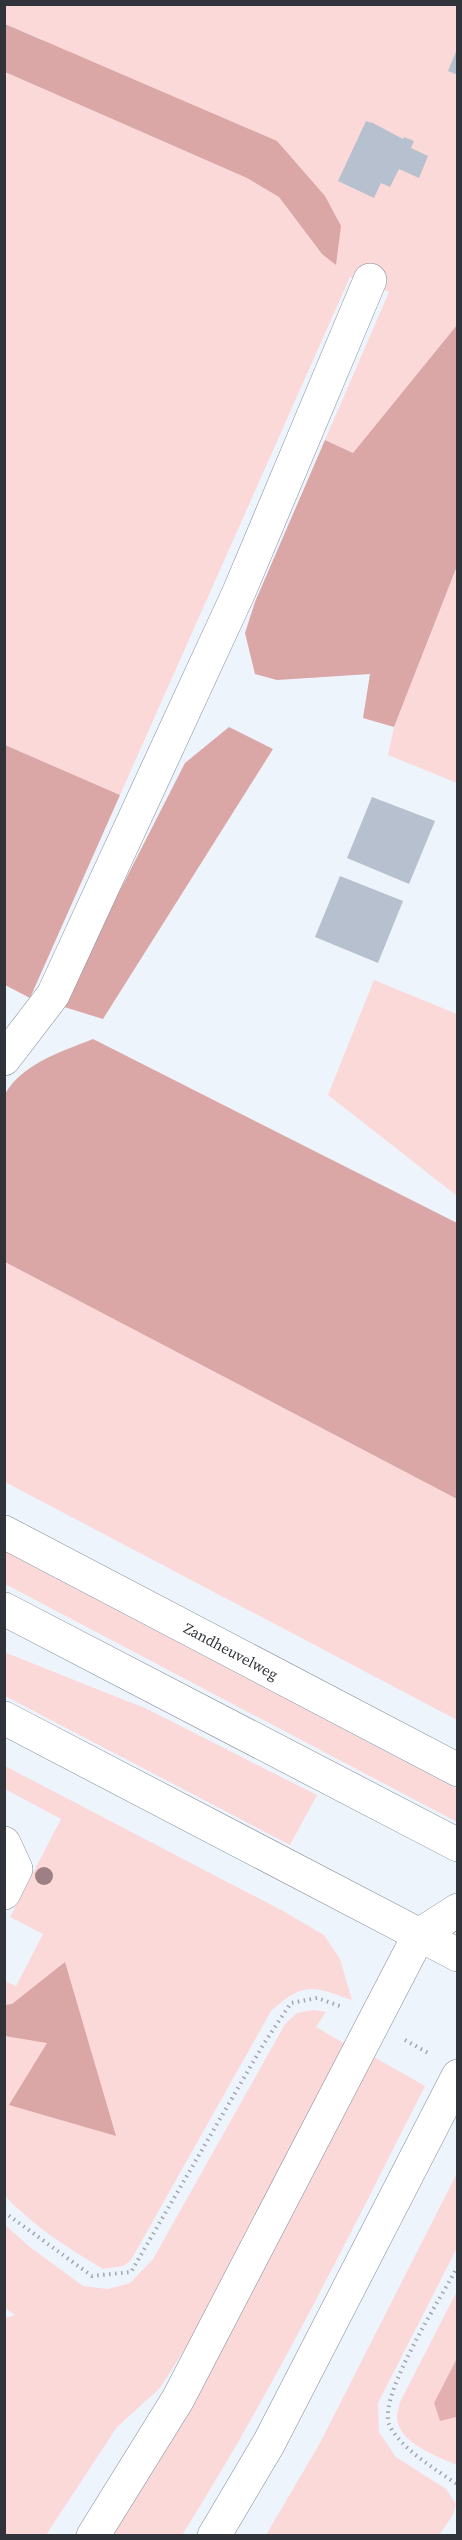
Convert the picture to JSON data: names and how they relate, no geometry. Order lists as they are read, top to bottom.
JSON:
{
  "streets": {
    "main road": ["Zandheuvelweg"]
  }
}
